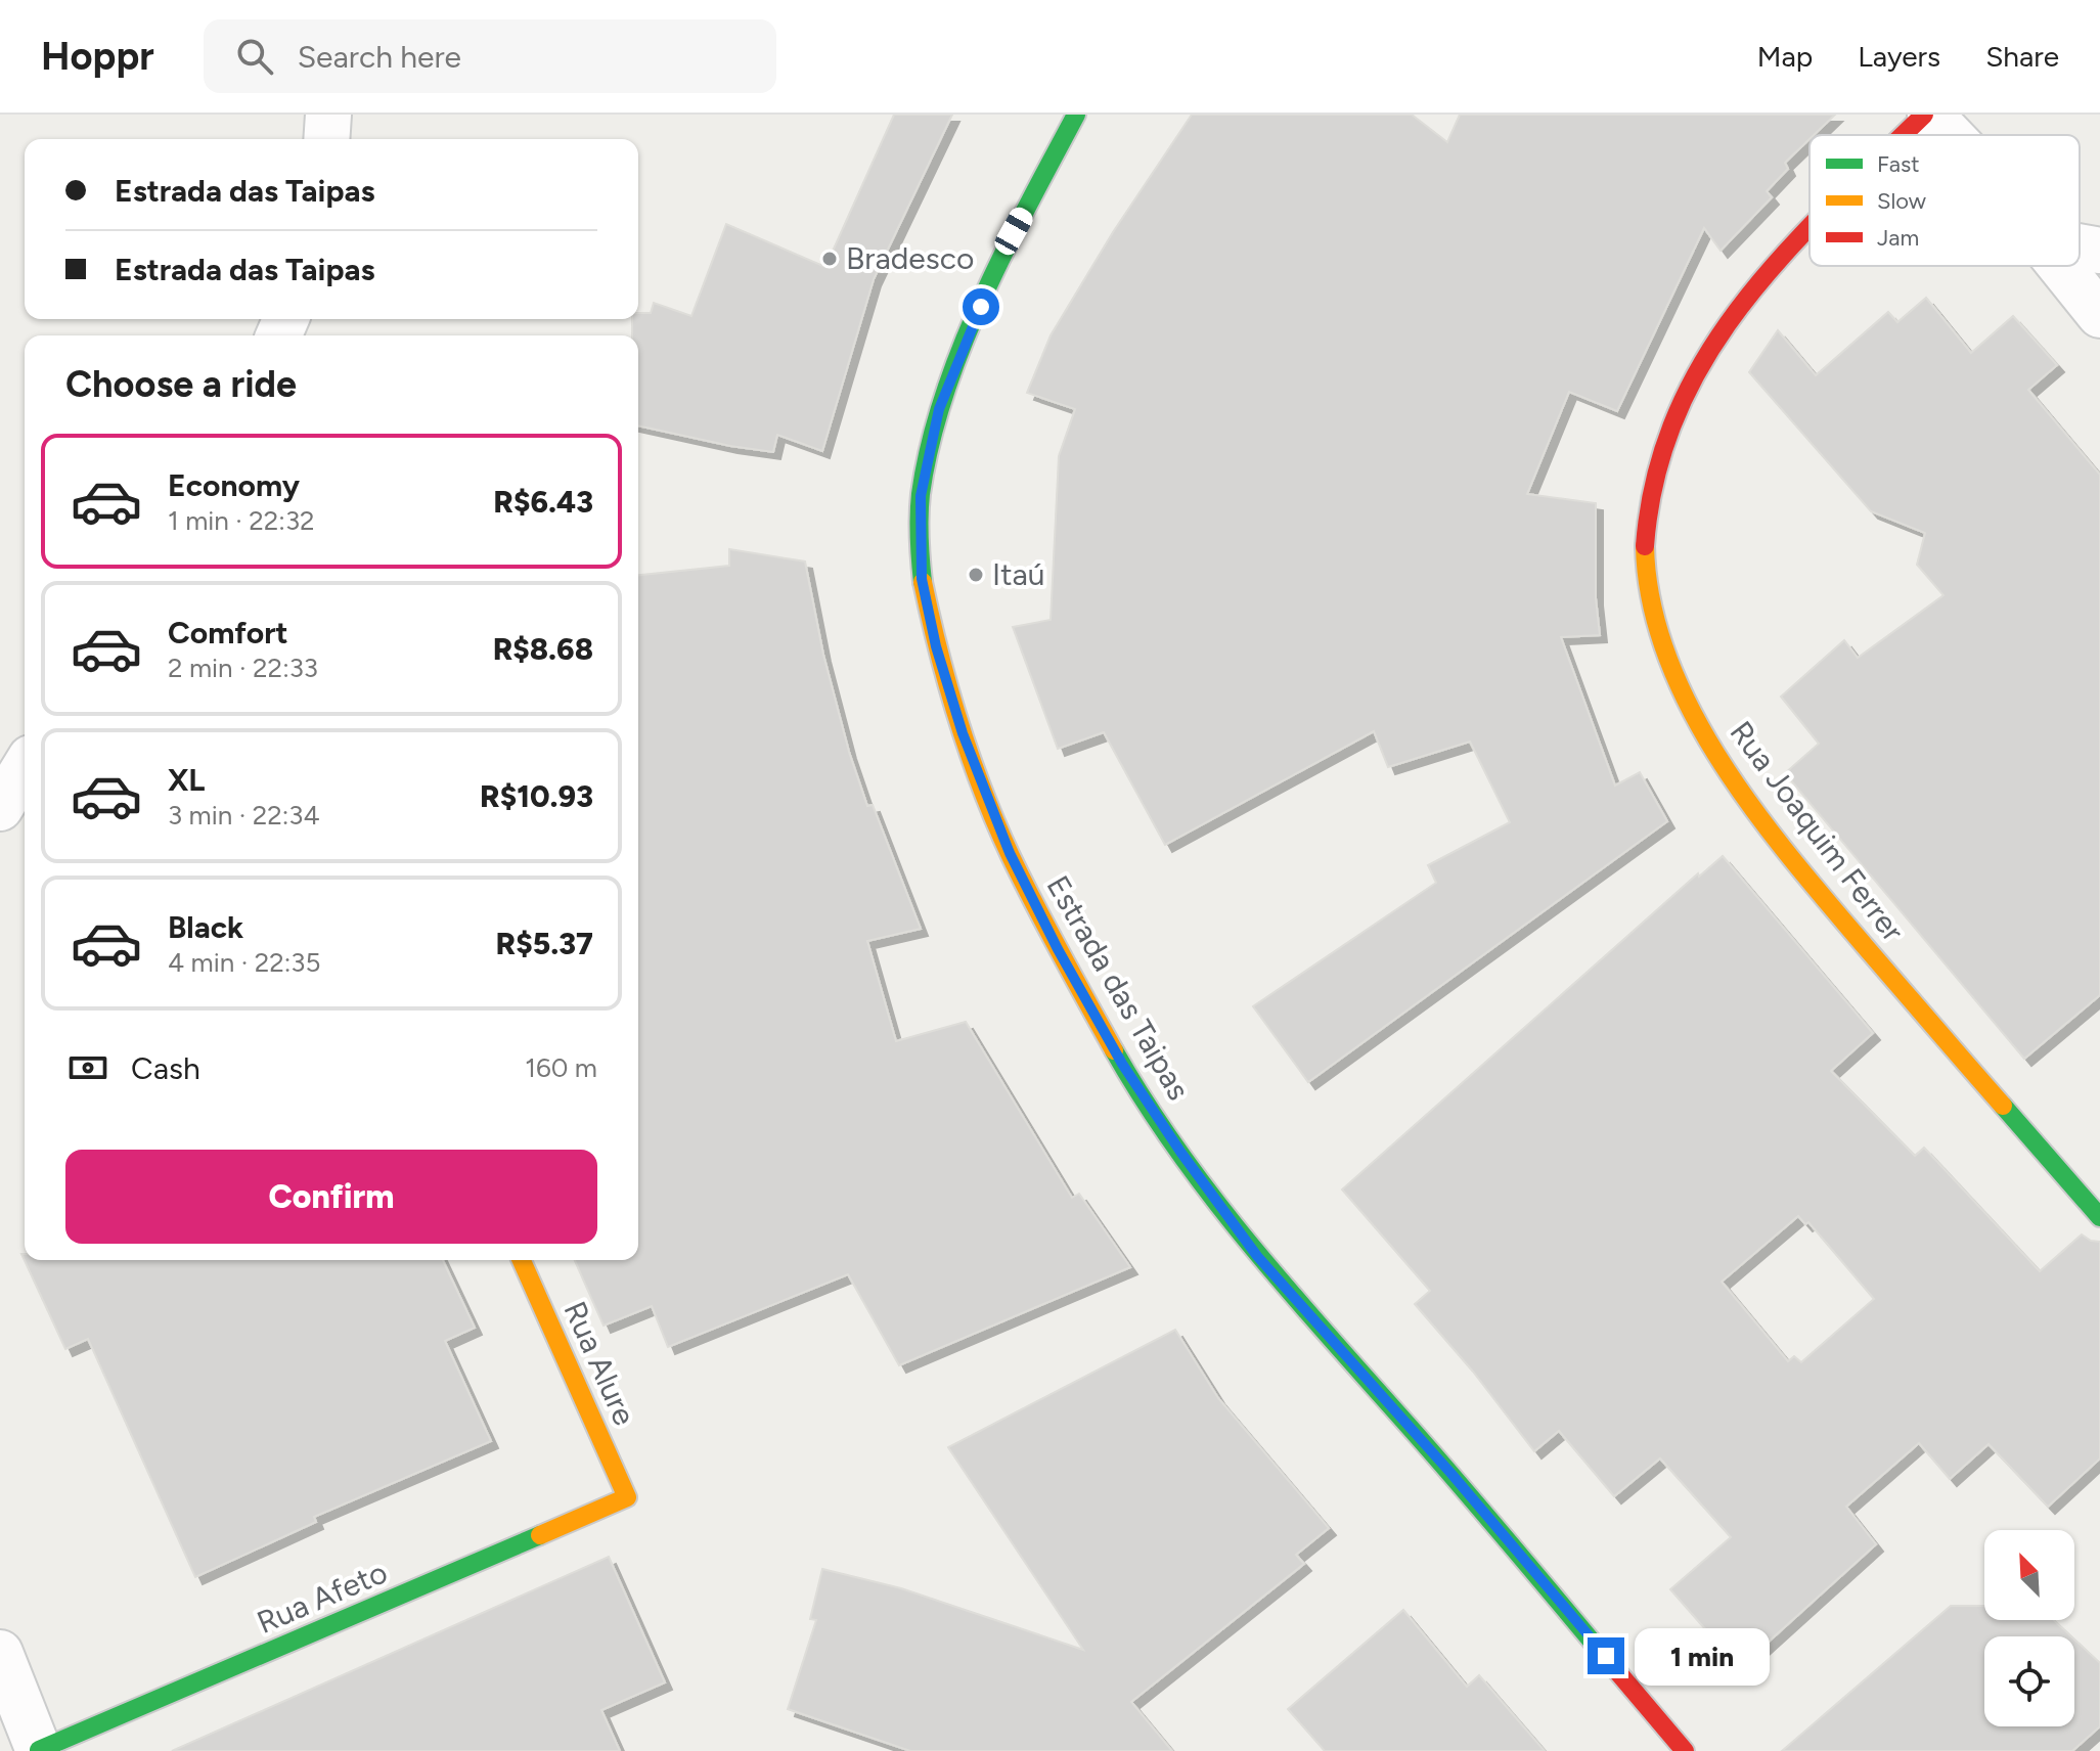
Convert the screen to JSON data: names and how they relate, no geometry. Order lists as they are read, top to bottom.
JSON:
{
  "streets": {
    "street": [
      "Rua Joaquim Ferrer",
      "Estrada das Taipas",
      "Rua Alure",
      "Rua Afeto"
    ]
  },
  "crossings": [
    ["Rua Alure", "Rua Afeto"]
  ],
  "places": ["Bradesco", "Itaú"],
  "legend": ["Fast", "Slow", "Jam"],
  "north": "top left",
  "page": {
    "header": "Hoppr",
    "search": "Search here",
    "nav": ["Map", "Layers", "Share"],
    "banner": ["Estrada das Taipas", "Estrada das Taipas"],
    "heading": "Choose a ride",
    "list": [
      {
        "name": "Economy",
        "note": "1 min · 22:32",
        "value": "R$6.43"
      },
      {
        "name": "Comfort",
        "note": "2 min · 22:33",
        "value": "R$8.68"
      },
      {
        "name": "XL",
        "note": "3 min · 22:34",
        "value": "R$10.93"
      },
      {
        "name": "Black",
        "note": "4 min · 22:35",
        "value": "R$5.37"
      }
    ],
    "pay": ["Cash", "160 m"],
    "buttons": "Confirm",
    "bubble": "1 min"
  }
}
